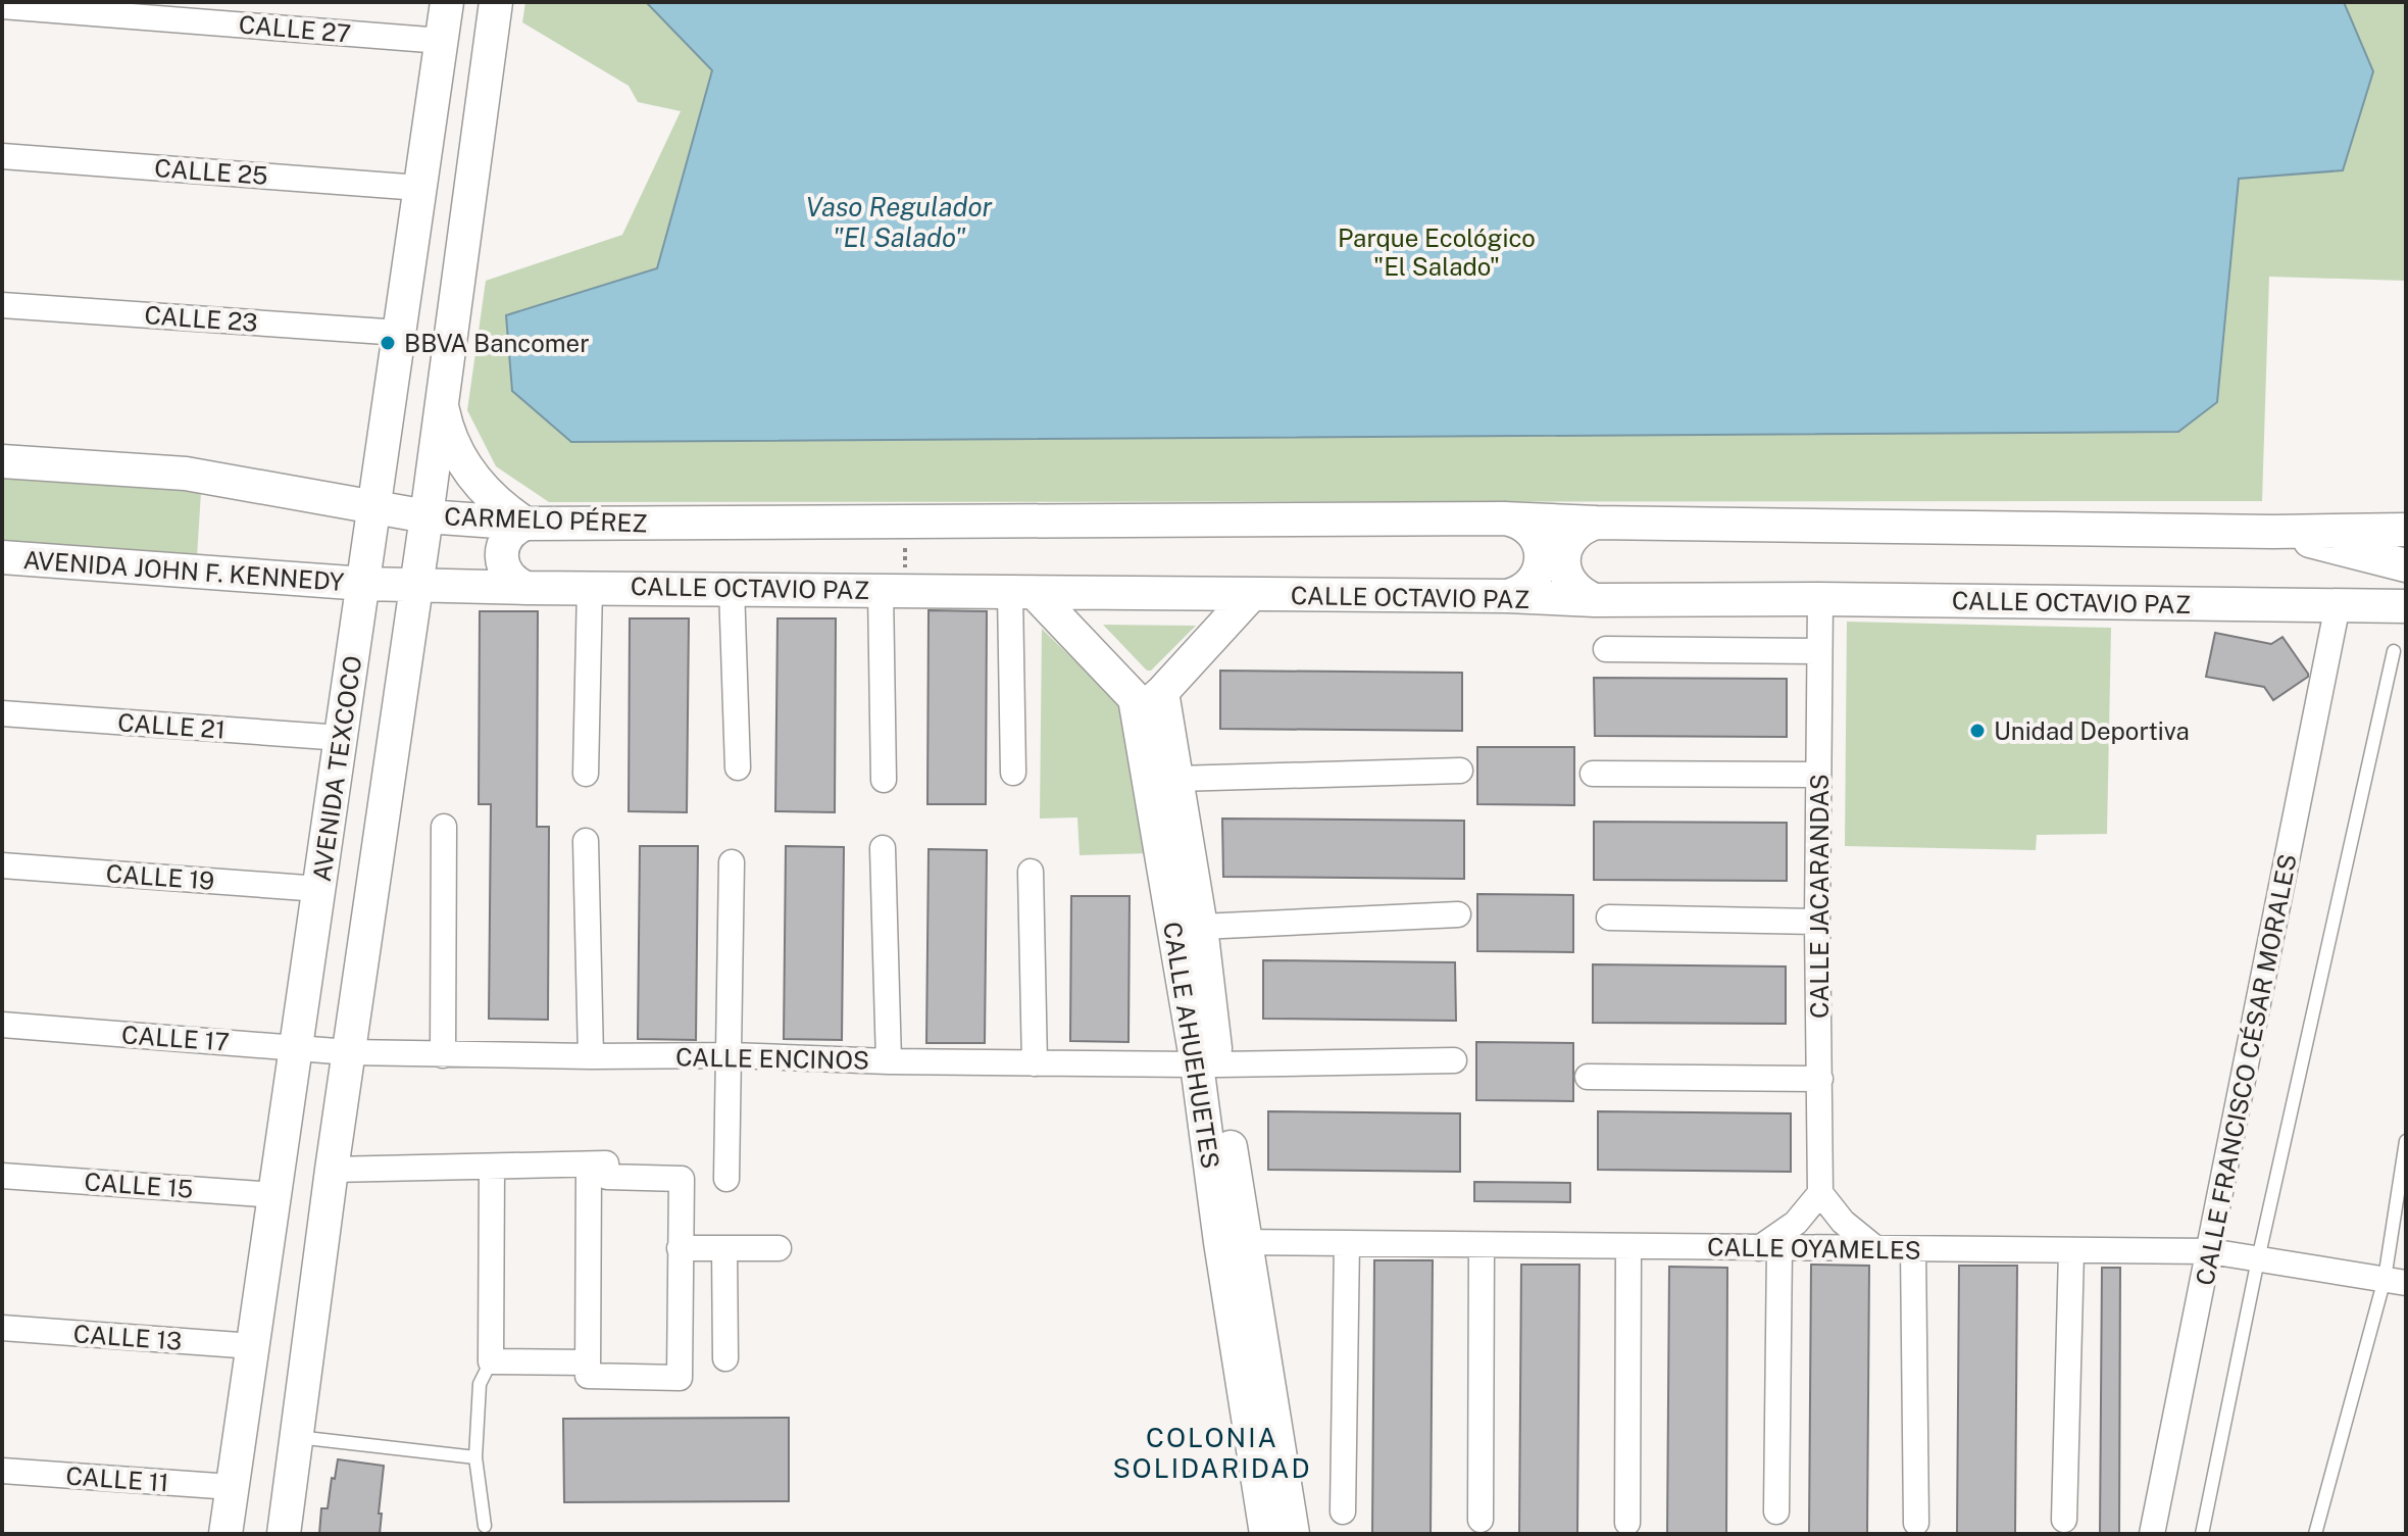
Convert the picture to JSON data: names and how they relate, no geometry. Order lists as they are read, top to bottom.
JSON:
{
  "streets": {
    "street": [
      "CALLE 27",
      "CALLE 25",
      "CALLE 23",
      "CARMELO PÉREZ",
      "AVENIDA JOHN F. KENNEDY",
      "CALLE OCTAVIO PAZ",
      "CALLE 21",
      "AVENIDA TEXCOCO",
      "CALLE 19",
      "CALLE JACARANDAS",
      "CALLE 17",
      "CALLE AHUEHUETES",
      "CALLE ENCINOS",
      "CALLE FRANCISCO CÉSAR MORALES",
      "CALLE 15",
      "CALLE OYAMELES",
      "CALLE 13",
      "CALLE 11"
    ]
  },
  "crossings": [
    ["CALLE 27", "AVENIDA TEXCOCO"],
    ["CALLE 25", "AVENIDA TEXCOCO"],
    ["CALLE 23", "AVENIDA TEXCOCO"],
    ["CARMELO PÉREZ", "AVENIDA TEXCOCO"],
    ["AVENIDA JOHN F. KENNEDY", "AVENIDA TEXCOCO"],
    ["CALLE OCTAVIO PAZ", "CALLE JACARANDAS"],
    ["CALLE OCTAVIO PAZ", "CALLE FRANCISCO CÉSAR MORALES"],
    ["CALLE 21", "AVENIDA TEXCOCO"],
    ["AVENIDA TEXCOCO", "CALLE 19"],
    ["AVENIDA TEXCOCO", "CALLE 17"],
    ["AVENIDA TEXCOCO", "CALLE 15"],
    ["AVENIDA TEXCOCO", "CALLE 13"],
    ["AVENIDA TEXCOCO", "CALLE 11"],
    ["CALLE 17", "CALLE ENCINOS"],
    ["CALLE AHUEHUETES", "CALLE ENCINOS"],
    ["CALLE AHUEHUETES", "CALLE OYAMELES"],
    ["CALLE FRANCISCO CÉSAR MORALES", "CALLE OYAMELES"]
  ],
  "districts": ["COLONIA SOLIDARIDAD"],
  "water": ["Vaso Regulador \"El Salado\""],
  "parks": ["Parque Ecológico \"El Salado\""],
  "places": ["BBVA Bancomer", "Unidad Deportiva"]
}
